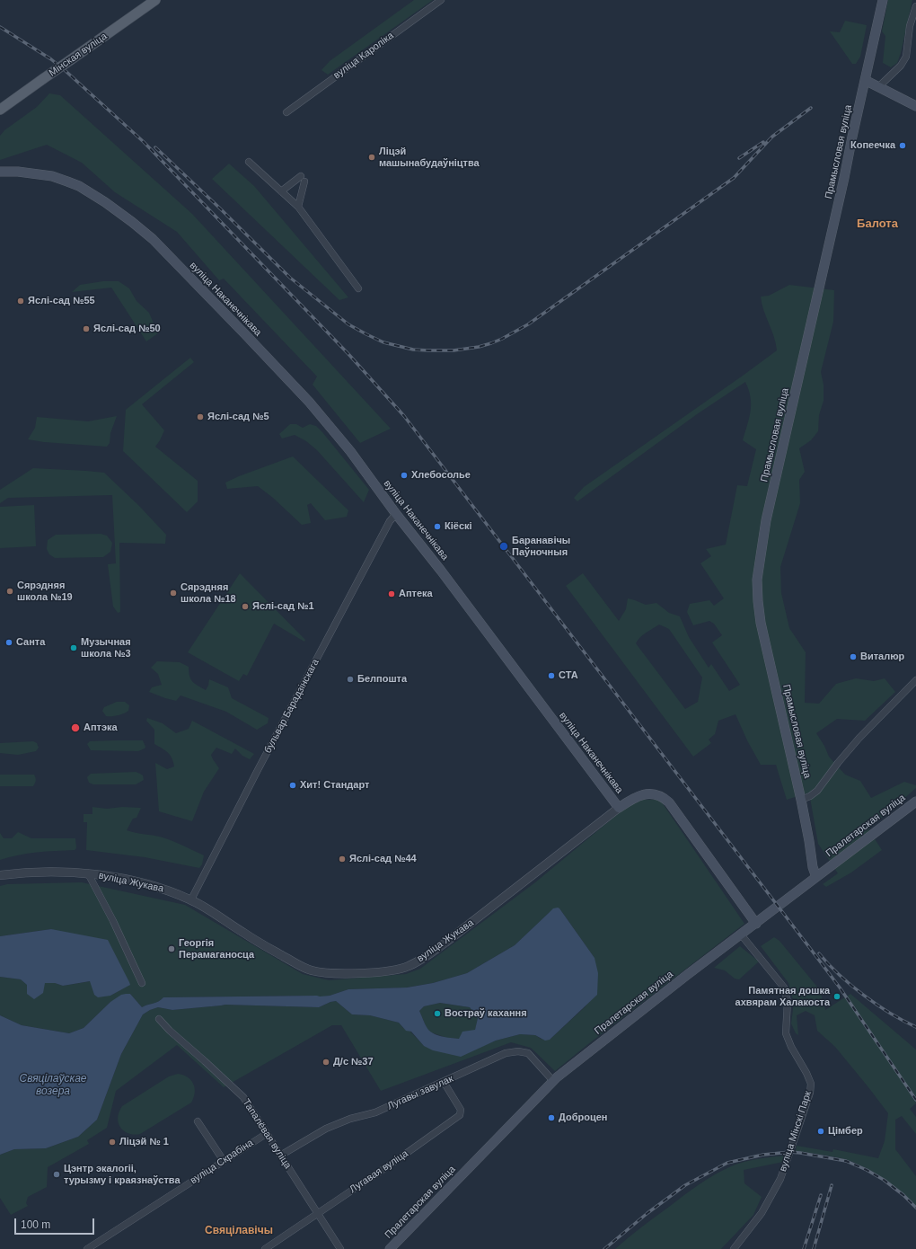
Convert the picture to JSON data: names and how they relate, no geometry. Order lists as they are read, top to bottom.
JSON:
{
  "streets": {
    "main road": [
      "Мінская вуліца",
      "Прамысловая вуліца",
      "вуліца Наканечнікава",
      "Пралетарская вуліца"
    ],
    "street": [
      "вуліца Кароліка",
      "бульвар Барадзінскага",
      "вуліца Жукава",
      "Лугавы завулак",
      "вуліца Мінскі Парк",
      "Тапалёвая вуліца",
      "вуліца Скрабіна",
      "Лугавая вуліца"
    ]
  },
  "crossings": [
    ["Прамысловая вуліца", "Пралетарская вуліца"],
    ["вуліца Наканечнікава", "бульвар Барадзінскага"],
    ["вуліца Наканечнікава", "Пралетарская вуліца"],
    ["вуліца Наканечнікава", "вуліца Жукава"],
    ["бульвар Барадзінскага", "вуліца Жукава"],
    ["Пралетарская вуліца", "Лугавы завулак"],
    ["Пралетарская вуліца", "вуліца Мінскі Парк"],
    ["Лугавы завулак", "Тапалёвая вуліца"],
    ["Лугавы завулак", "Лугавая вуліца"],
    ["Тапалёвая вуліца", "вуліца Скрабіна"],
    ["Тапалёвая вуліца", "Лугавая вуліца"]
  ],
  "districts": ["Балота", "Свяцілавічы"],
  "water": ["Свяцілаўскае возера"],
  "places": [
    "Копеечка",
    "Ліцэй машынабудаўніцтва",
    "Яслі-сад №55",
    "Яслі-сад №50",
    "Яслі-сад №5",
    "Хлебосолье",
    "Кіёскі",
    "Баранавічы Паўночныя",
    "Сярэдняя школа №19",
    "Сярэдняя школа №18",
    "Аптека",
    "Яслі-сад №1",
    "Санта",
    "Музычная школа №3",
    "Виталюр",
    "СТА",
    "Белпошта",
    "Аптэка",
    "Хит! Стандарт",
    "Яслі-сад №44",
    "Георгія Перамаганосца",
    "Памятная дошка ахвярам Халакоста",
    "Востраў кахання",
    "Д/с №37",
    "Доброцен",
    "Цімбер",
    "Ліцэй № 1",
    "Цэнтр экалогіі, турызму і краязнаўства"
  ],
  "scale_bar": "100 m"
}
